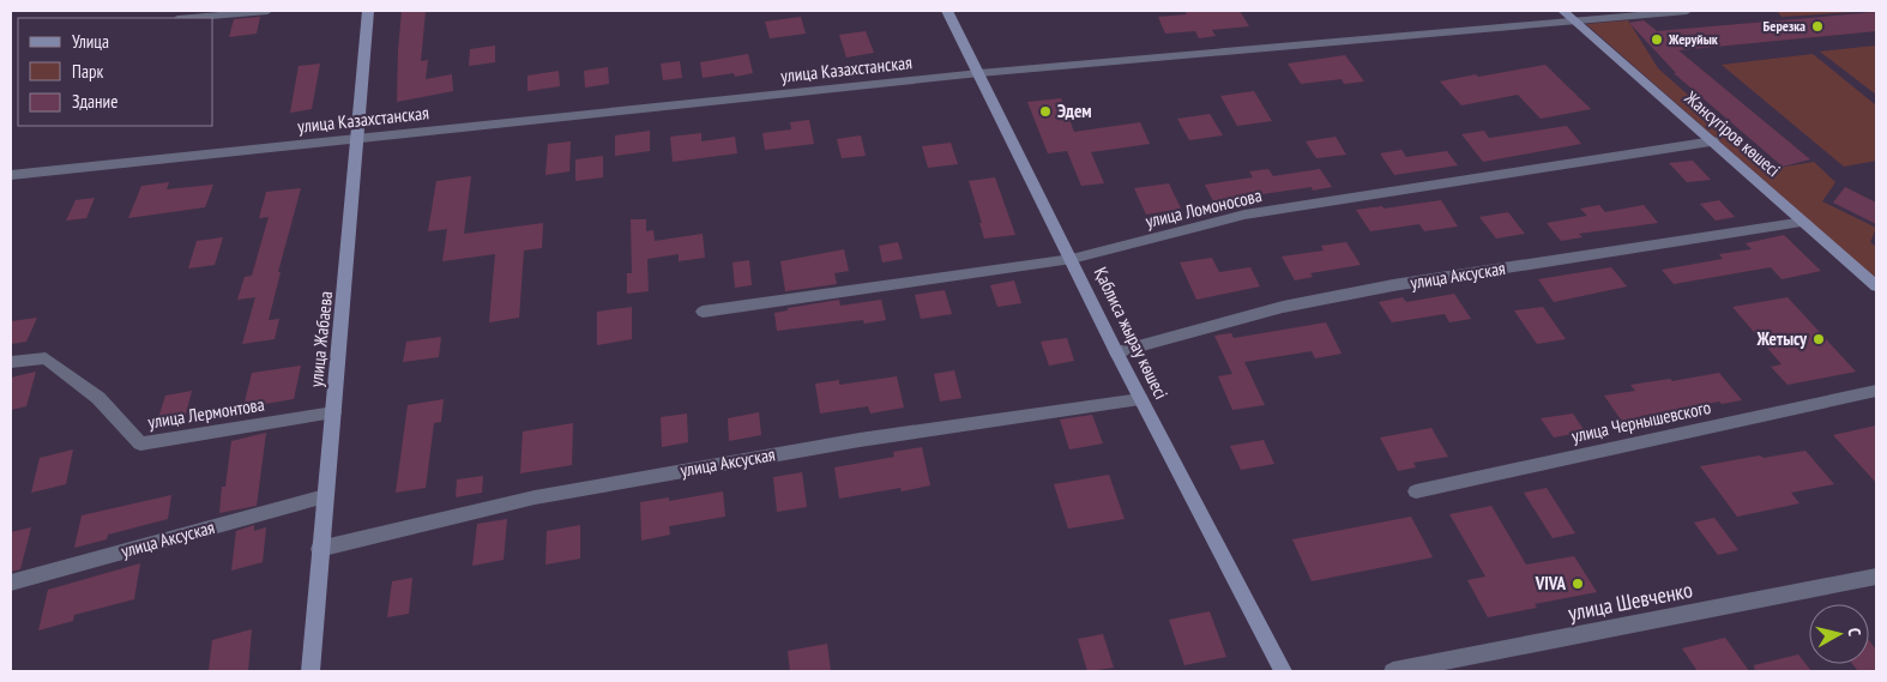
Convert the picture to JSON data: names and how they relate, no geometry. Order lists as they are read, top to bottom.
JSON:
{
  "streets": {
    "street": [
      "улица Казахстанская",
      "Жансүгіров көшесі",
      "улица Ломоносова",
      "улица Аксуская",
      "Қаблиса жырау көшесі",
      "улица Жабаева",
      "улица Лермонтова",
      "улица Чернышевского",
      "улица Шевченко"
    ]
  },
  "crossings": [
    ["улица Казахстанская", "Жансүгіров көшесі"],
    ["улица Казахстанская", "Қаблиса жырау көшесі"],
    ["улица Казахстанская", "улица Жабаева"],
    ["Жансүгіров көшесі", "улица Ломоносова"],
    ["Жансүгіров көшесі", "улица Аксуская"],
    ["улица Ломоносова", "Қаблиса жырау көшесі"],
    ["улица Аксуская", "Қаблиса жырау көшесі"],
    ["улица Аксуская", "улица Жабаева"],
    ["улица Жабаева", "улица Лермонтова"]
  ],
  "places": [
    "Березка",
    "Жеруйык",
    "Эдем",
    "Жетысу",
    "VIVA"
  ],
  "legend": ["Улица", "Парк", "Здание"],
  "north": "right"
}
